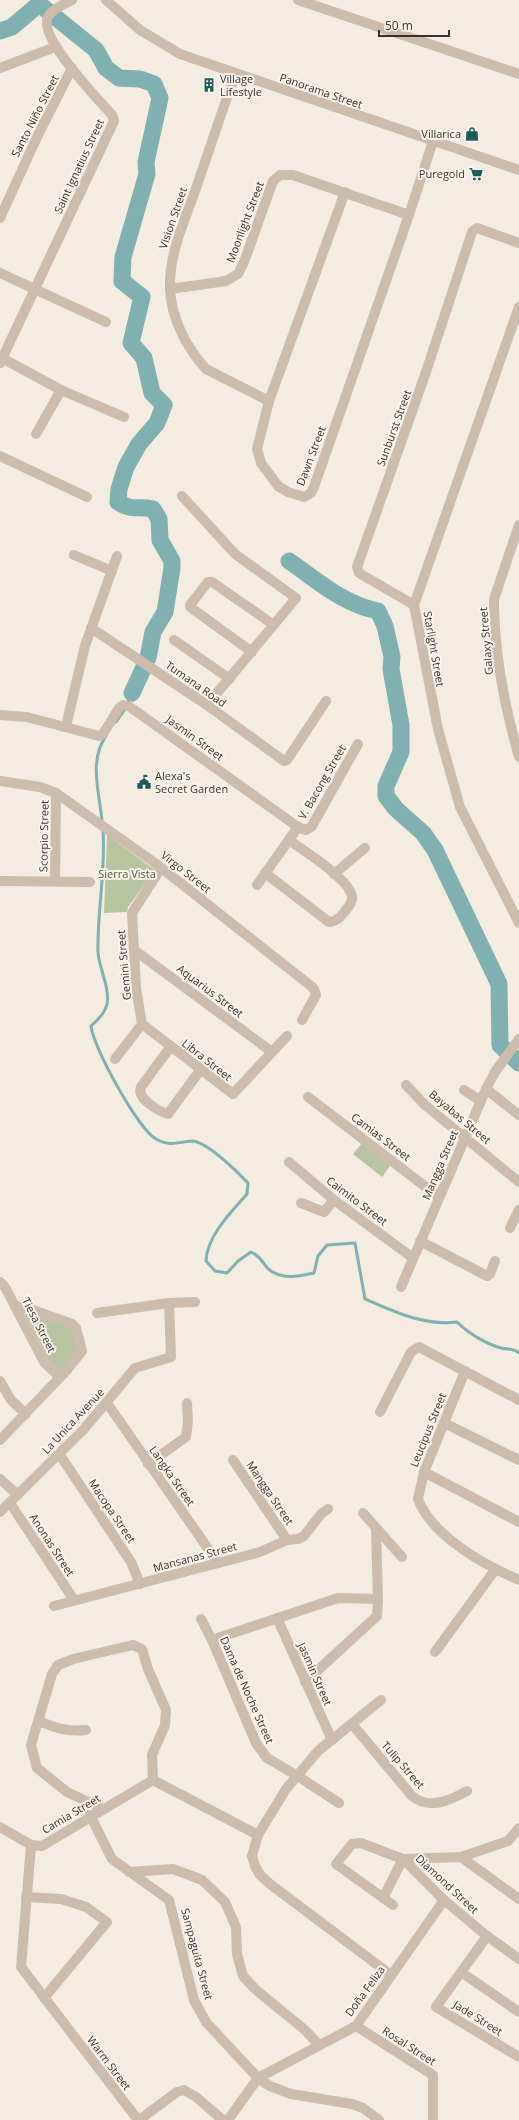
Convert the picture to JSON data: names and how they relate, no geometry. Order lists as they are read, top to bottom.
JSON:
{
  "streets": {
    "street": [
      "Panorama Street",
      "Santo Niño Street",
      "Saint Ignatius Street",
      "Vision Street",
      "Moonlight Street",
      "Sunburst Street",
      "Dawn Street",
      "Galaxy Street",
      "Starlight Street",
      "Tumana Road",
      "Jasmin Street",
      "V. Bacong Street",
      "Scorpio Street",
      "Virgo Street",
      "Gemini Street",
      "Aquarius Street",
      "Libra Street",
      "Bayabas Street",
      "Camias Street",
      "Mangga Street",
      "Caimito Street",
      "Tiesa Street",
      "La Unica Avenue",
      "Leucipus Street",
      "Langka Street",
      "Macopa Street",
      "Anonas Street",
      "Mansanas Street",
      "Dama de Noche Street",
      "Tulip Street",
      "Camia Street",
      "Diamond Street",
      "Sampaguita Street",
      "Doña Feliza",
      "Jade Street",
      "Rosal Street",
      "Warm Street"
    ]
  },
  "crossings": [
    ["Panorama Street", "Vision Street"],
    ["Panorama Street", "Dawn Street"],
    ["Santo Niño Street", "Saint Ignatius Street"],
    ["Vision Street", "Moonlight Street"],
    ["Vision Street", "Dawn Street"],
    ["Moonlight Street", "Dawn Street"],
    ["Sunburst Street", "Starlight Street"],
    ["Jasmin Street", "V. Bacong Street"],
    ["Scorpio Street", "Virgo Street"],
    ["Virgo Street", "Gemini Street"],
    ["Gemini Street", "Aquarius Street"],
    ["Gemini Street", "Libra Street"],
    ["Aquarius Street", "Libra Street"],
    ["Bayabas Street", "Mangga Street"],
    ["Camias Street", "Mangga Street"],
    ["Mangga Street", "Caimito Street"],
    ["Mangga Street", "Mansanas Street"],
    ["La Unica Avenue", "Langka Street"],
    ["La Unica Avenue", "Macopa Street"],
    ["La Unica Avenue", "Anonas Street"],
    ["Langka Street", "Mansanas Street"],
    ["Macopa Street", "Mansanas Street"],
    ["Anonas Street", "Mansanas Street"],
    ["Camia Street", "Sampaguita Street"],
    ["Camia Street", "Warm Street"],
    ["Diamond Street", "Doña Feliza"],
    ["Diamond Street", "Jade Street"],
    ["Sampaguita Street", "Doña Feliza"],
    ["Doña Feliza", "Rosal Street"]
  ],
  "parks": ["Sierra Vista"],
  "places": {
    "building": ["Village Lifestyle"],
    "shop": ["Villarica"],
    "supermarket": ["Puregold"],
    "public building": ["Alexa's Secret Garden"]
  },
  "scale_bar": "50 m"
}
